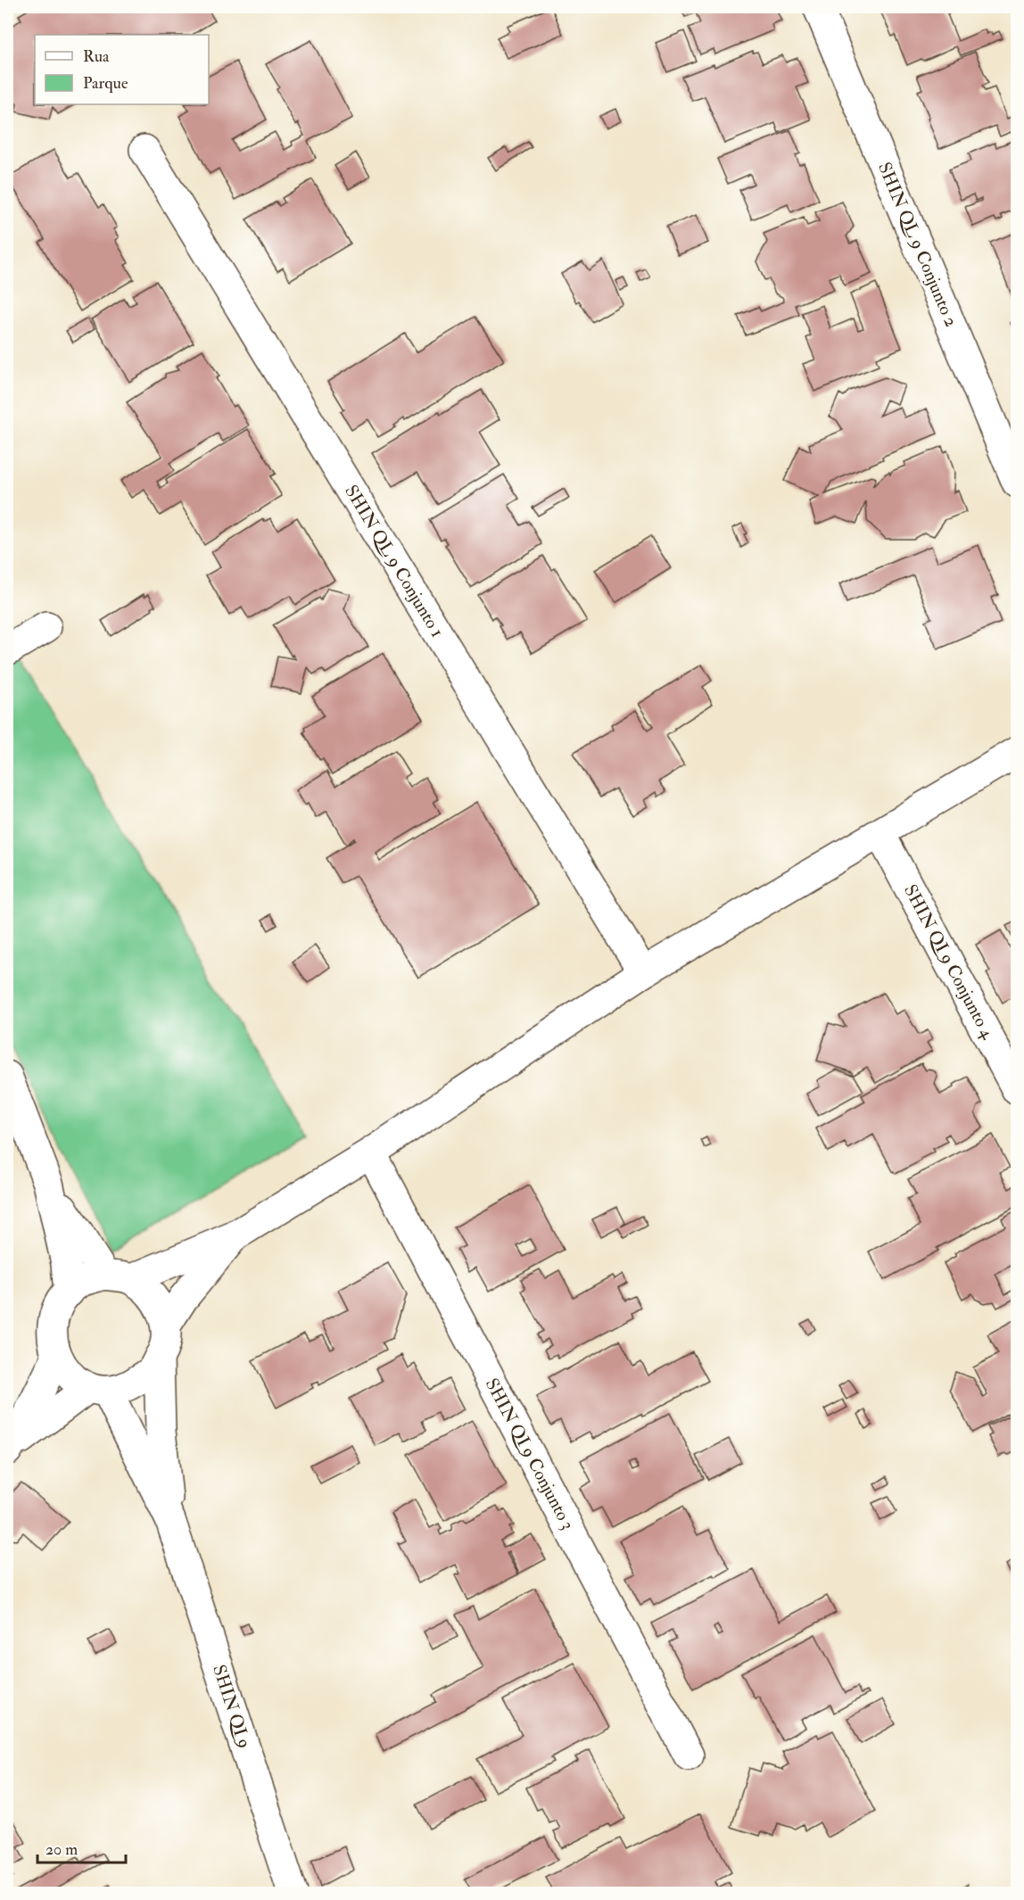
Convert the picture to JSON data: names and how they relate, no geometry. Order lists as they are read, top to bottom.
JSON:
{
  "streets": {
    "street": [
      "SHIN QL 9 Conjunto 2",
      "SHIN QL 9 Conjunto 1",
      "SHIN QI 9 Conjunto 4",
      "SHIN QI 9 Conjunto 3",
      "SHIN QI 9"
    ]
  },
  "legend": ["Rua", "Parque"],
  "scale_bar": "20 m"
}
